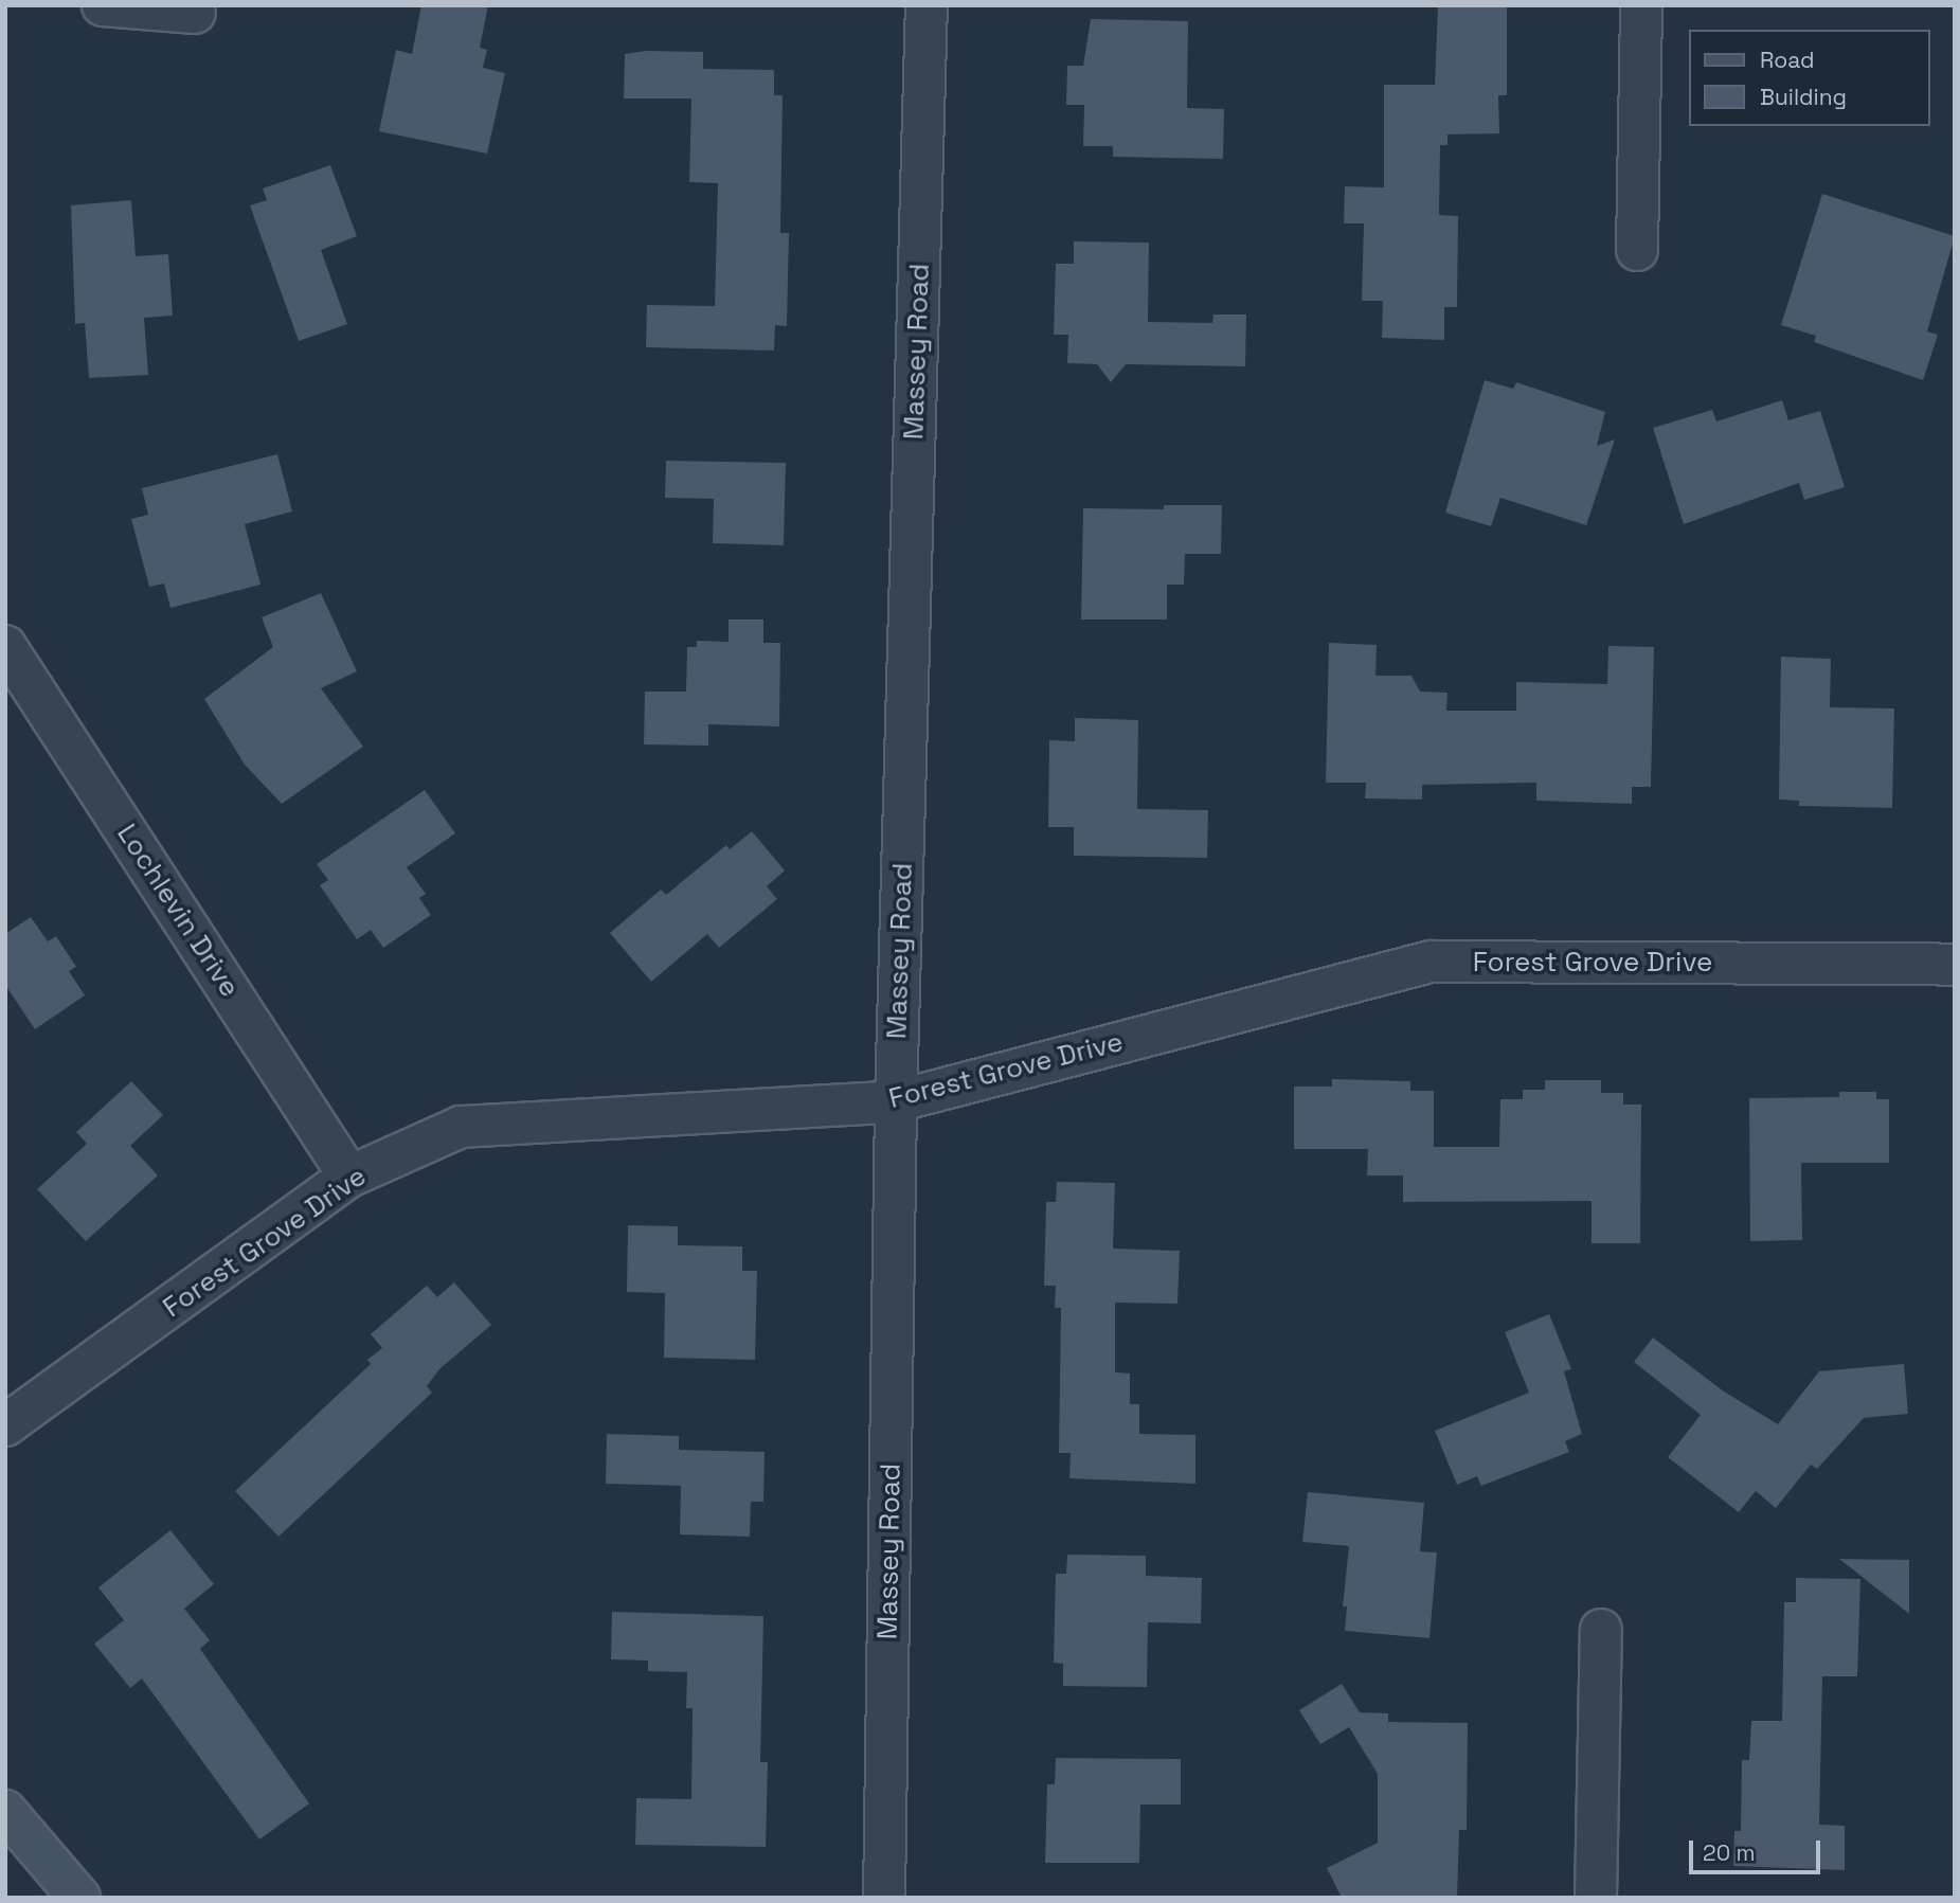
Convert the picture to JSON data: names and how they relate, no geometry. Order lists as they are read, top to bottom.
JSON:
{
  "streets": {
    "street": ["Massey Road", "Lochlevin Drive", "Forest Grove Drive"]
  },
  "crossings": [
    ["Massey Road", "Forest Grove Drive"],
    ["Lochlevin Drive", "Forest Grove Drive"]
  ],
  "legend": ["Road", "Building"],
  "scale_bar": "20 m"
}
